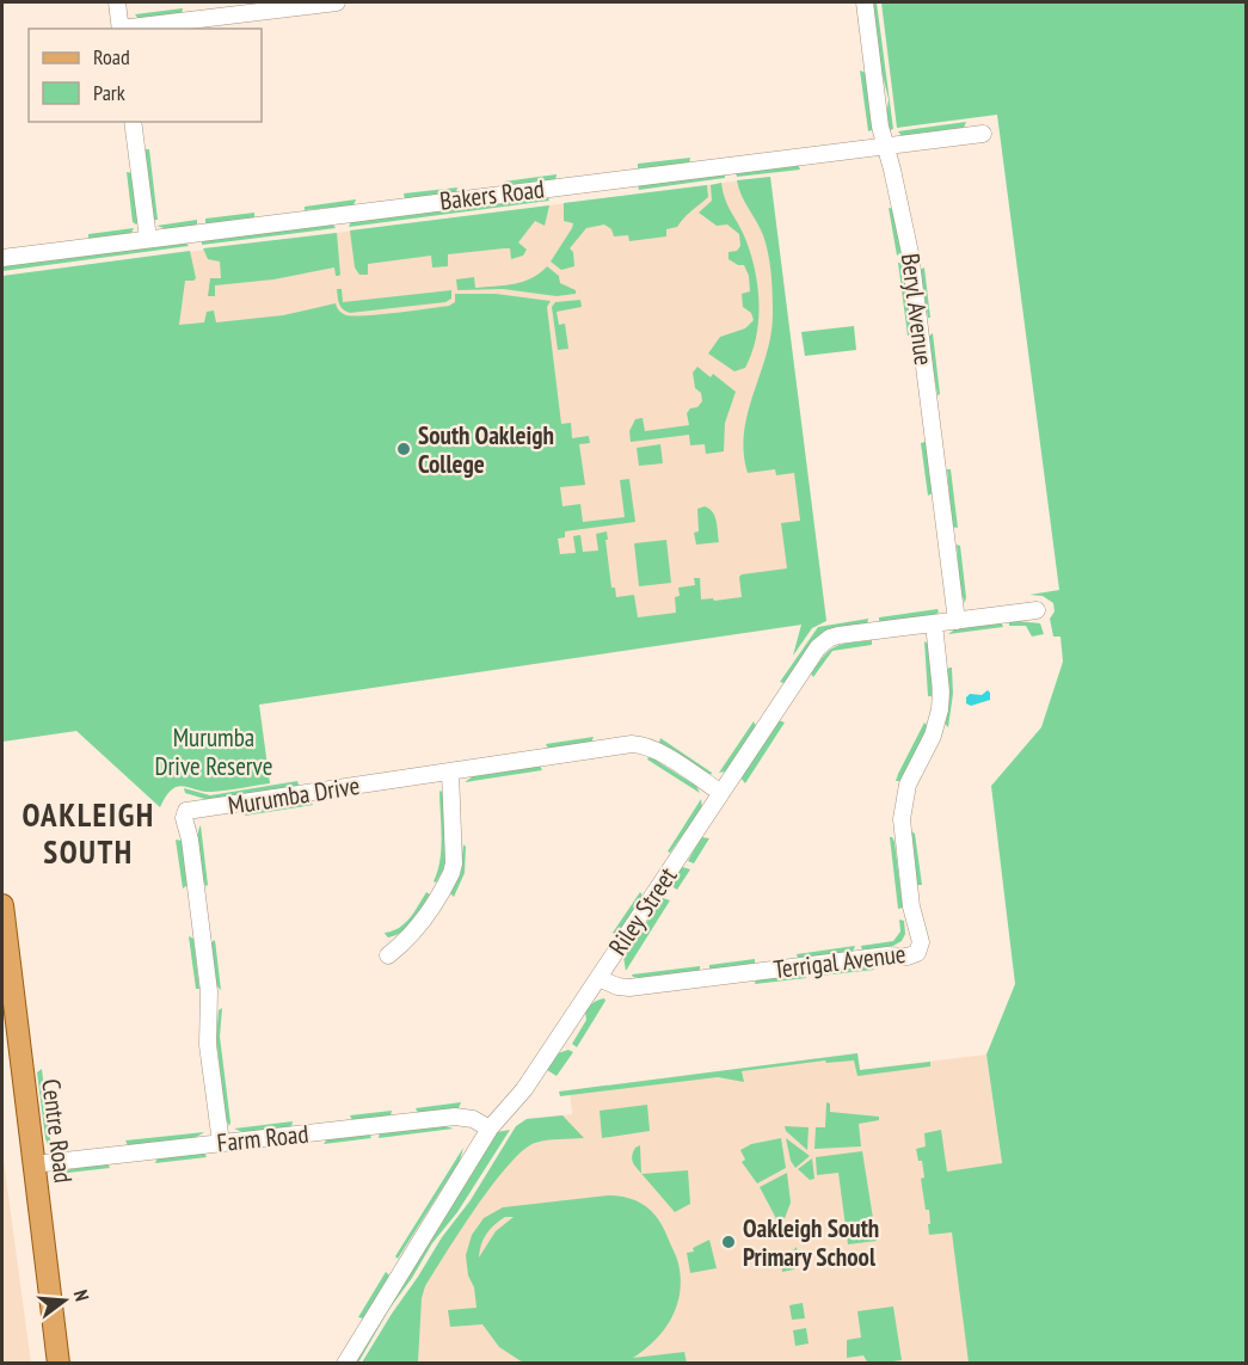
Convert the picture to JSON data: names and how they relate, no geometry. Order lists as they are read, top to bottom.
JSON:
{
  "streets": {
    "main road": ["Centre Road"],
    "street": [
      "Bakers Road",
      "Beryl Avenue",
      "Murumba Drive",
      "Riley Street",
      "Terrigal Avenue",
      "Farm Road"
    ]
  },
  "crossings": [
    ["Bakers Road", "Beryl Avenue"],
    ["Beryl Avenue", "Riley Street"],
    ["Murumba Drive", "Riley Street"],
    ["Murumba Drive", "Farm Road"],
    ["Riley Street", "Terrigal Avenue"],
    ["Riley Street", "Farm Road"],
    ["Centre Road", "Farm Road"]
  ],
  "districts": ["OAKLEIGH SOUTH"],
  "parks": ["Murumba Drive Reserve"],
  "places": ["South Oakleigh College", "Oakleigh South Primary School"],
  "legend": ["Road", "Park"],
  "north": "right"
}
